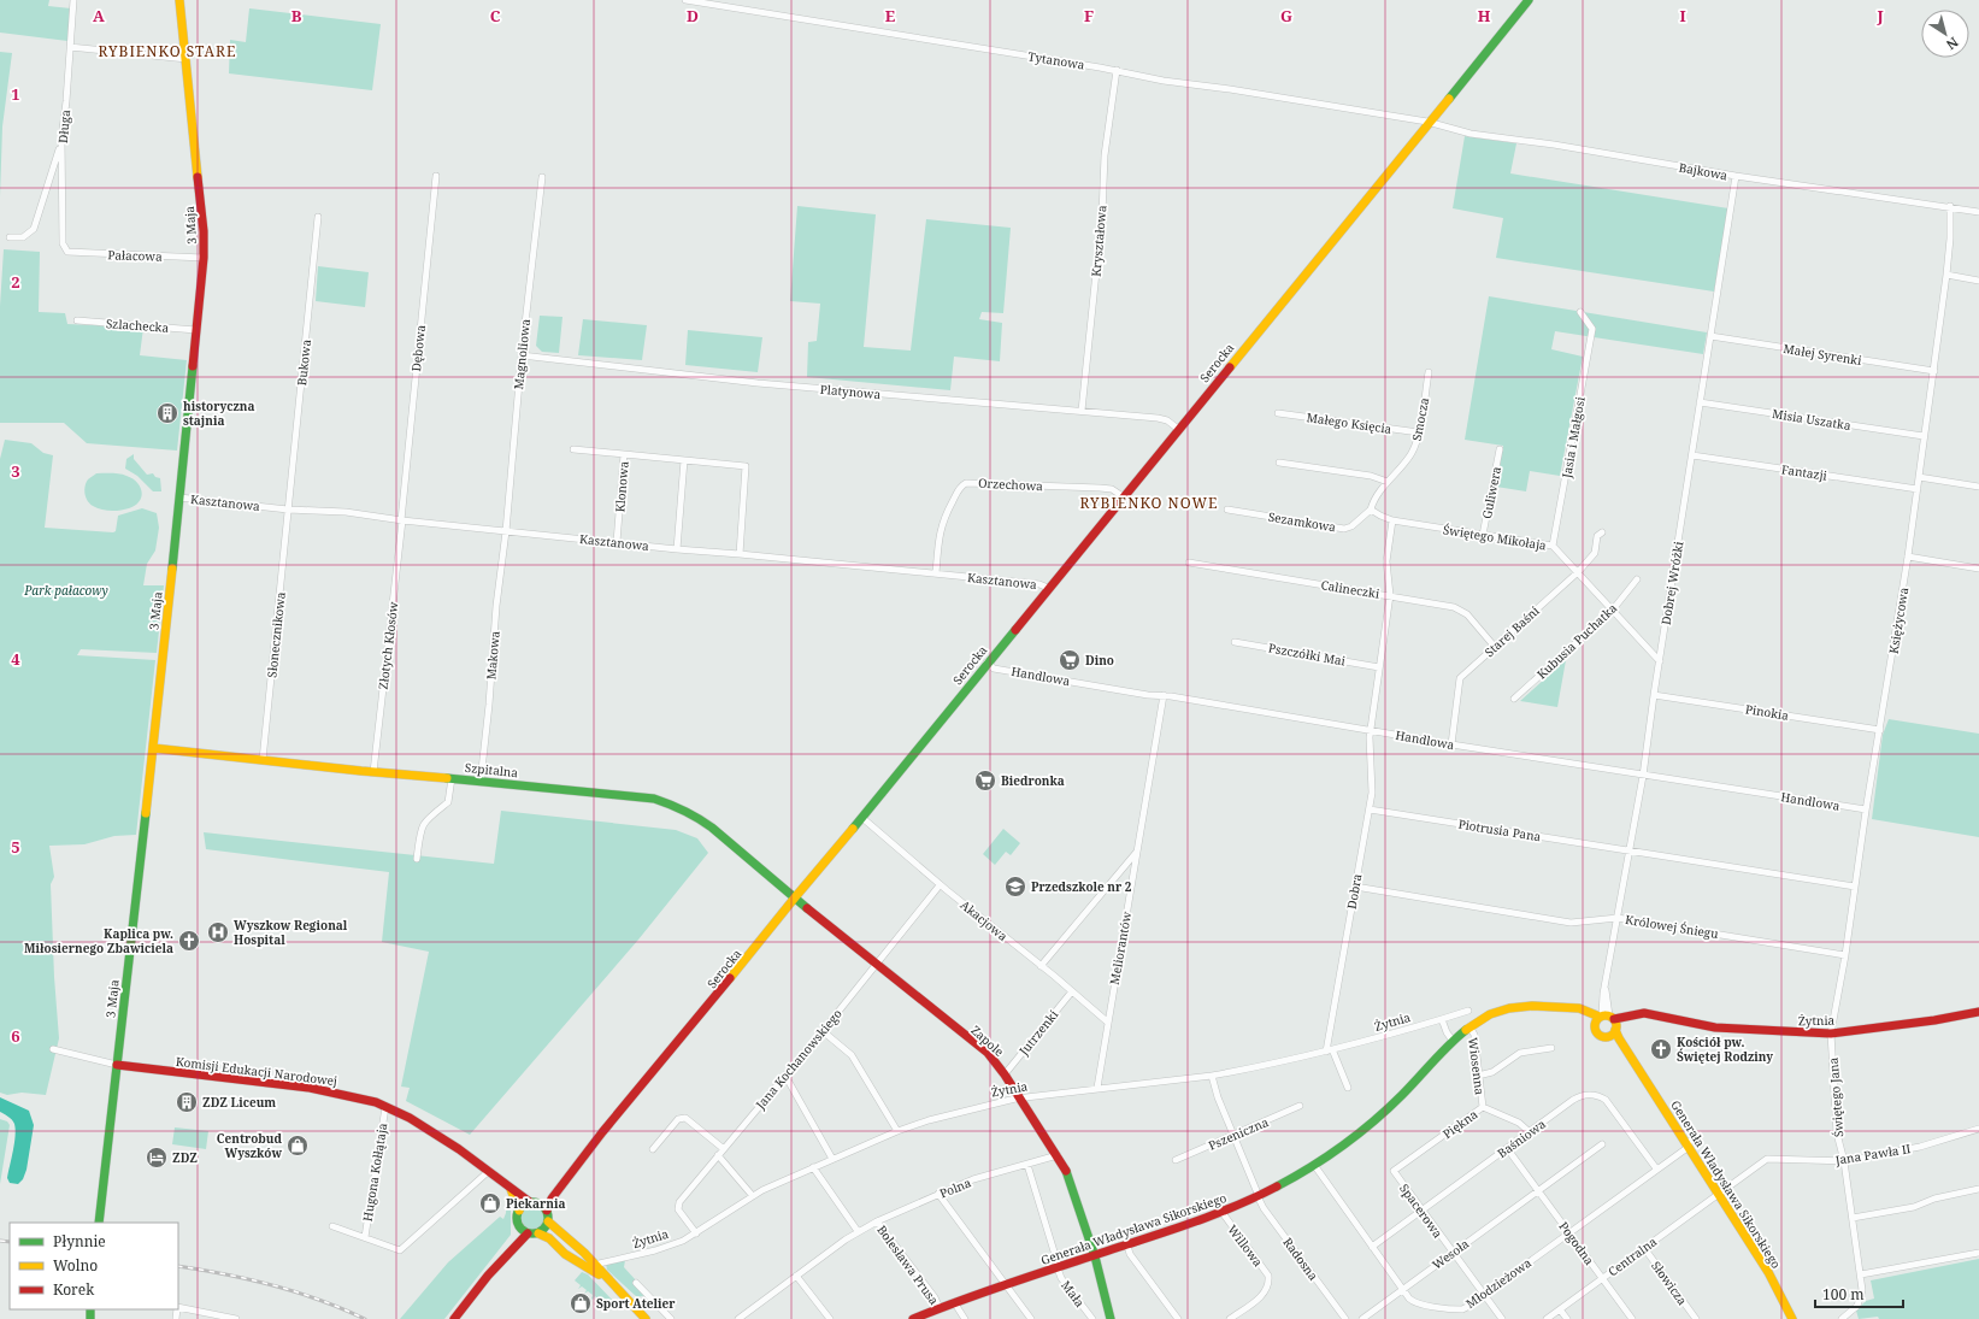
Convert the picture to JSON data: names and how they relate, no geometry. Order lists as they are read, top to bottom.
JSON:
{
  "streets": {
    "street": [
      "Tytanowa",
      "Długa",
      "Bajkowa",
      "3 Maja",
      "Kryształowa",
      "Pałacowa",
      "Szlachecka",
      "Dębowa",
      "Magnoliowa",
      "Małej Syrenki",
      "Bukowa",
      "Serocka",
      "Platynowa",
      "Smocza",
      "Misia Uszatka",
      "Małego Księcia",
      "Jasia i Małgosi",
      "Fantazji",
      "Orzechowa",
      "Klonowa",
      "Guliwera",
      "Kasztanowa",
      "Sezamkowa",
      "Świętego Mikołaja",
      "Dobrej Wróżki",
      "Calineczki",
      "Księżycowa",
      "Starej Baśni",
      "Słonecznikowa",
      "Kubusia Puchatka",
      "Złotych Kłosów",
      "Pszczółki Mai",
      "Makowa",
      "Handlowa",
      "Pinokia",
      "Szpitalna",
      "Piotrusia Pana",
      "Dobra",
      "Akacjowa",
      "Królowej Śniegu",
      "Meliorantów",
      "Żytnia",
      "Jutrzenki",
      "Zapole",
      "Jana Kochanowskiego",
      "Wiosenna",
      "Komisji Edukacji Narodowej",
      "Świętego Jana",
      "Piękna",
      "Pszeniczna",
      "Baśniowa",
      "Jana Pawła II",
      "Hugona Kołłątaja",
      "Generała Władysława Sikorskiego",
      "Polna",
      "Spacerowa",
      "Pogodna",
      "Willowa",
      "Wesoła",
      "Centralna",
      "Radosna",
      "Bolesława Prusa",
      "Młodzieżowa",
      "Słowicza",
      "Mała"
    ]
  },
  "crossings": [
    ["Tytanowa", "Bajkowa"],
    ["Tytanowa", "Kryształowa"],
    ["Tytanowa", "Serocka"],
    ["Długa", "Pałacowa"],
    ["Bajkowa", "Serocka"],
    ["Bajkowa", "Dobrej Wróżki"],
    ["Bajkowa", "Księżycowa"],
    ["3 Maja", "Pałacowa"],
    ["3 Maja", "Szlachecka"],
    ["3 Maja", "Kasztanowa"],
    ["3 Maja", "Szpitalna"],
    ["3 Maja", "Komisji Edukacji Narodowej"],
    ["Kryształowa", "Platynowa"],
    ["Dębowa", "Kasztanowa"],
    ["Dębowa", "Złotych Kłosów"],
    ["Magnoliowa", "Platynowa"],
    ["Magnoliowa", "Kasztanowa"],
    ["Magnoliowa", "Makowa"],
    ["Małej Syrenki", "Dobrej Wróżki"],
    ["Małej Syrenki", "Księżycowa"],
    ["Bukowa", "Kasztanowa"],
    ["Bukowa", "Słonecznikowa"],
    ["Serocka", "Platynowa"],
    ["Serocka", "Orzechowa"],
    ["Serocka", "Kasztanowa"],
    ["Serocka", "Handlowa"],
    ["Serocka", "Szpitalna"],
    ["Serocka", "Akacjowa"],
    ["Serocka", "Zapole"],
    ["Serocka", "Komisji Edukacji Narodowej"],
    ["Smocza", "Małego Księcia"],
    ["Smocza", "Sezamkowa"],
    ["Smocza", "Świętego Mikołaja"],
    ["Misia Uszatka", "Dobrej Wróżki"],
    ["Misia Uszatka", "Księżycowa"],
    ["Jasia i Małgosi", "Świętego Mikołaja"],
    ["Fantazji", "Dobrej Wróżki"],
    ["Fantazji", "Księżycowa"],
    ["Orzechowa", "Kasztanowa"],
    ["Klonowa", "Kasztanowa"],
    ["Guliwera", "Świętego Mikołaja"],
    ["Kasztanowa", "Słonecznikowa"],
    ["Kasztanowa", "Złotych Kłosów"],
    ["Kasztanowa", "Makowa"],
    ["Sezamkowa", "Świętego Mikołaja"],
    ["Świętego Mikołaja", "Dobrej Wróżki"],
    ["Świętego Mikołaja", "Starej Baśni"],
    ["Świętego Mikołaja", "Kubusia Puchatka"],
    ["Dobrej Wróżki", "Handlowa"],
    ["Dobrej Wróżki", "Pinokia"],
    ["Dobrej Wróżki", "Piotrusia Pana"],
    ["Dobrej Wróżki", "Królowej Śniegu"],
    ["Dobrej Wróżki", "Żytnia"],
    ["Dobrej Wróżki", "Generała Władysława Sikorskiego"],
    ["Calineczki", "Starej Baśni"],
    ["Księżycowa", "Handlowa"],
    ["Księżycowa", "Pinokia"],
    ["Księżycowa", "Piotrusia Pana"],
    ["Księżycowa", "Królowej Śniegu"],
    ["Księżycowa", "Żytnia"],
    ["Księżycowa", "Świętego Jana"],
    ["Starej Baśni", "Handlowa"],
    ["Słonecznikowa", "Szpitalna"],
    ["Złotych Kłosów", "Szpitalna"],
    ["Makowa", "Szpitalna"],
    ["Handlowa", "Dobra"],
    ["Handlowa", "Meliorantów"],
    ["Szpitalna", "Zapole"],
    ["Piotrusia Pana", "Dobra"],
    ["Dobra", "Królowej Śniegu"],
    ["Dobra", "Żytnia"],
    ["Akacjowa", "Meliorantów"],
    ["Akacjowa", "Jutrzenki"],
    ["Akacjowa", "Jana Kochanowskiego"],
    ["Meliorantów", "Żytnia"],
    ["Żytnia", "Zapole"],
    ["Żytnia", "Jana Kochanowskiego"],
    ["Żytnia", "Świętego Jana"],
    ["Żytnia", "Generała Władysława Sikorskiego"],
    ["Żytnia", "Radosna"],
    ["Jutrzenki", "Zapole"],
    ["Zapole", "Jana Kochanowskiego"],
    ["Zapole", "Generała Władysława Sikorskiego"],
    ["Zapole", "Polna"],
    ["Wiosenna", "Piękna"],
    ["Wiosenna", "Generała Władysława Sikorskiego"],
    ["Komisji Edukacji Narodowej", "Hugona Kołłątaja"],
    ["Świętego Jana", "Jana Pawła II"],
    ["Piękna", "Baśniowa"],
    ["Piękna", "Spacerowa"],
    ["Pszeniczna", "Radosna"],
    ["Baśniowa", "Spacerowa"],
    ["Baśniowa", "Pogodna"],
    ["Baśniowa", "Młodzieżowa"],
    ["Jana Pawła II", "Generała Władysława Sikorskiego"],
    ["Jana Pawła II", "Centralna"],
    ["Generała Władysława Sikorskiego", "Willowa"],
    ["Generała Władysława Sikorskiego", "Centralna"],
    ["Generała Władysława Sikorskiego", "Radosna"],
    ["Generała Władysława Sikorskiego", "Bolesława Prusa"],
    ["Generała Władysława Sikorskiego", "Młodzieżowa"],
    ["Generała Władysława Sikorskiego", "Mała"],
    ["Polna", "Bolesława Prusa"],
    ["Polna", "Mała"],
    ["Spacerowa", "Wesoła"],
    ["Spacerowa", "Młodzieżowa"],
    ["Pogodna", "Wesoła"],
    ["Pogodna", "Centralna"],
    ["Pogodna", "Młodzieżowa"],
    ["Wesoła", "Młodzieżowa"],
    ["Centralna", "Słowicza"]
  ],
  "districts": ["RYBIENKO STARE", "RYBIENKO NOWE"],
  "parks": ["Park pałacowy"],
  "places": {
    "building": ["historyczna stajnia", "ZDZ Liceum"],
    "supermarket": ["Dino", "Biedronka"],
    "school or university": ["Przedszkole nr 2"],
    "hospital": ["Wyszkow Regional Hospital"],
    "church": ["Kaplica pw. Miłosiernego Zbawiciela", "Kościół pw. Świętej Rodziny"],
    "shop": ["Centrobud Wyszków", "Piekarnia", "Sport Atelier"],
    "hotel": ["ZDZ"]
  },
  "legend": ["Płynnie", "Wolno", "Korek"],
  "scale_bar": "100 m",
  "north": "bottom right",
  "grid": {
    "columns": [
      "A",
      "B",
      "C",
      "D",
      "E",
      "F",
      "G",
      "H",
      "I",
      "J"
    ],
    "rows": [
      "1",
      "2",
      "3",
      "4",
      "5",
      "6"
    ]
  }
}
